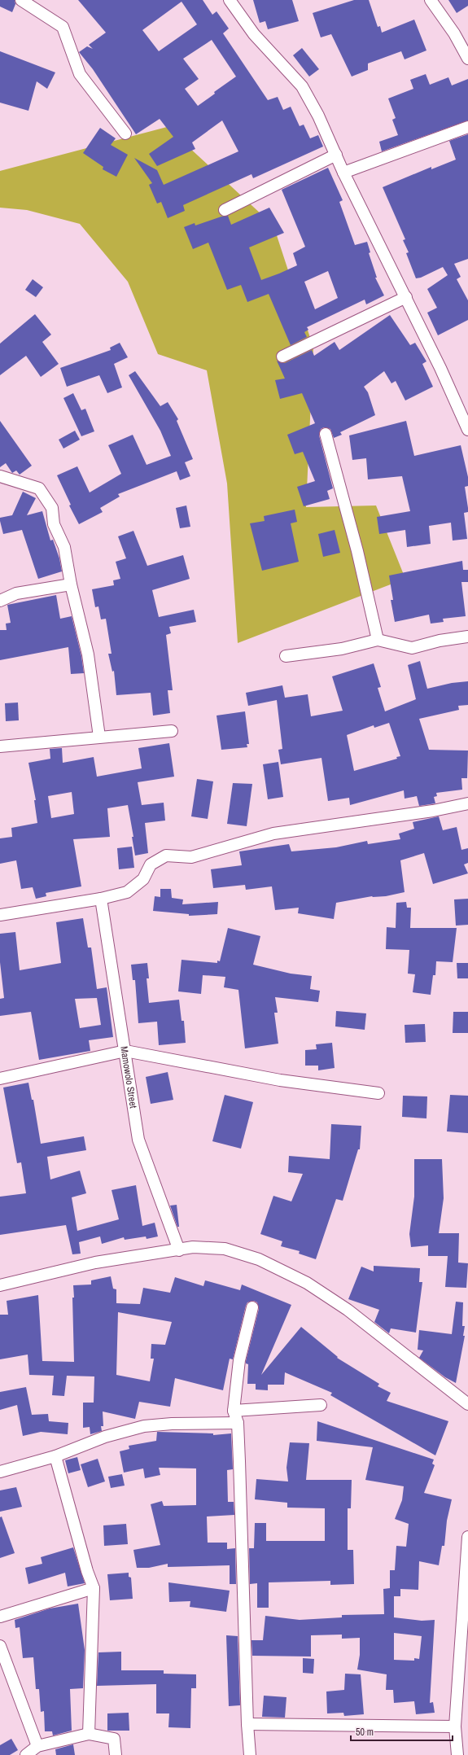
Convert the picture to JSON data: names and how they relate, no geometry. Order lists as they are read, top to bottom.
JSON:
{
  "streets": {
    "street": ["Mamowolo Street"]
  },
  "scale_bar": "50 m"
}
